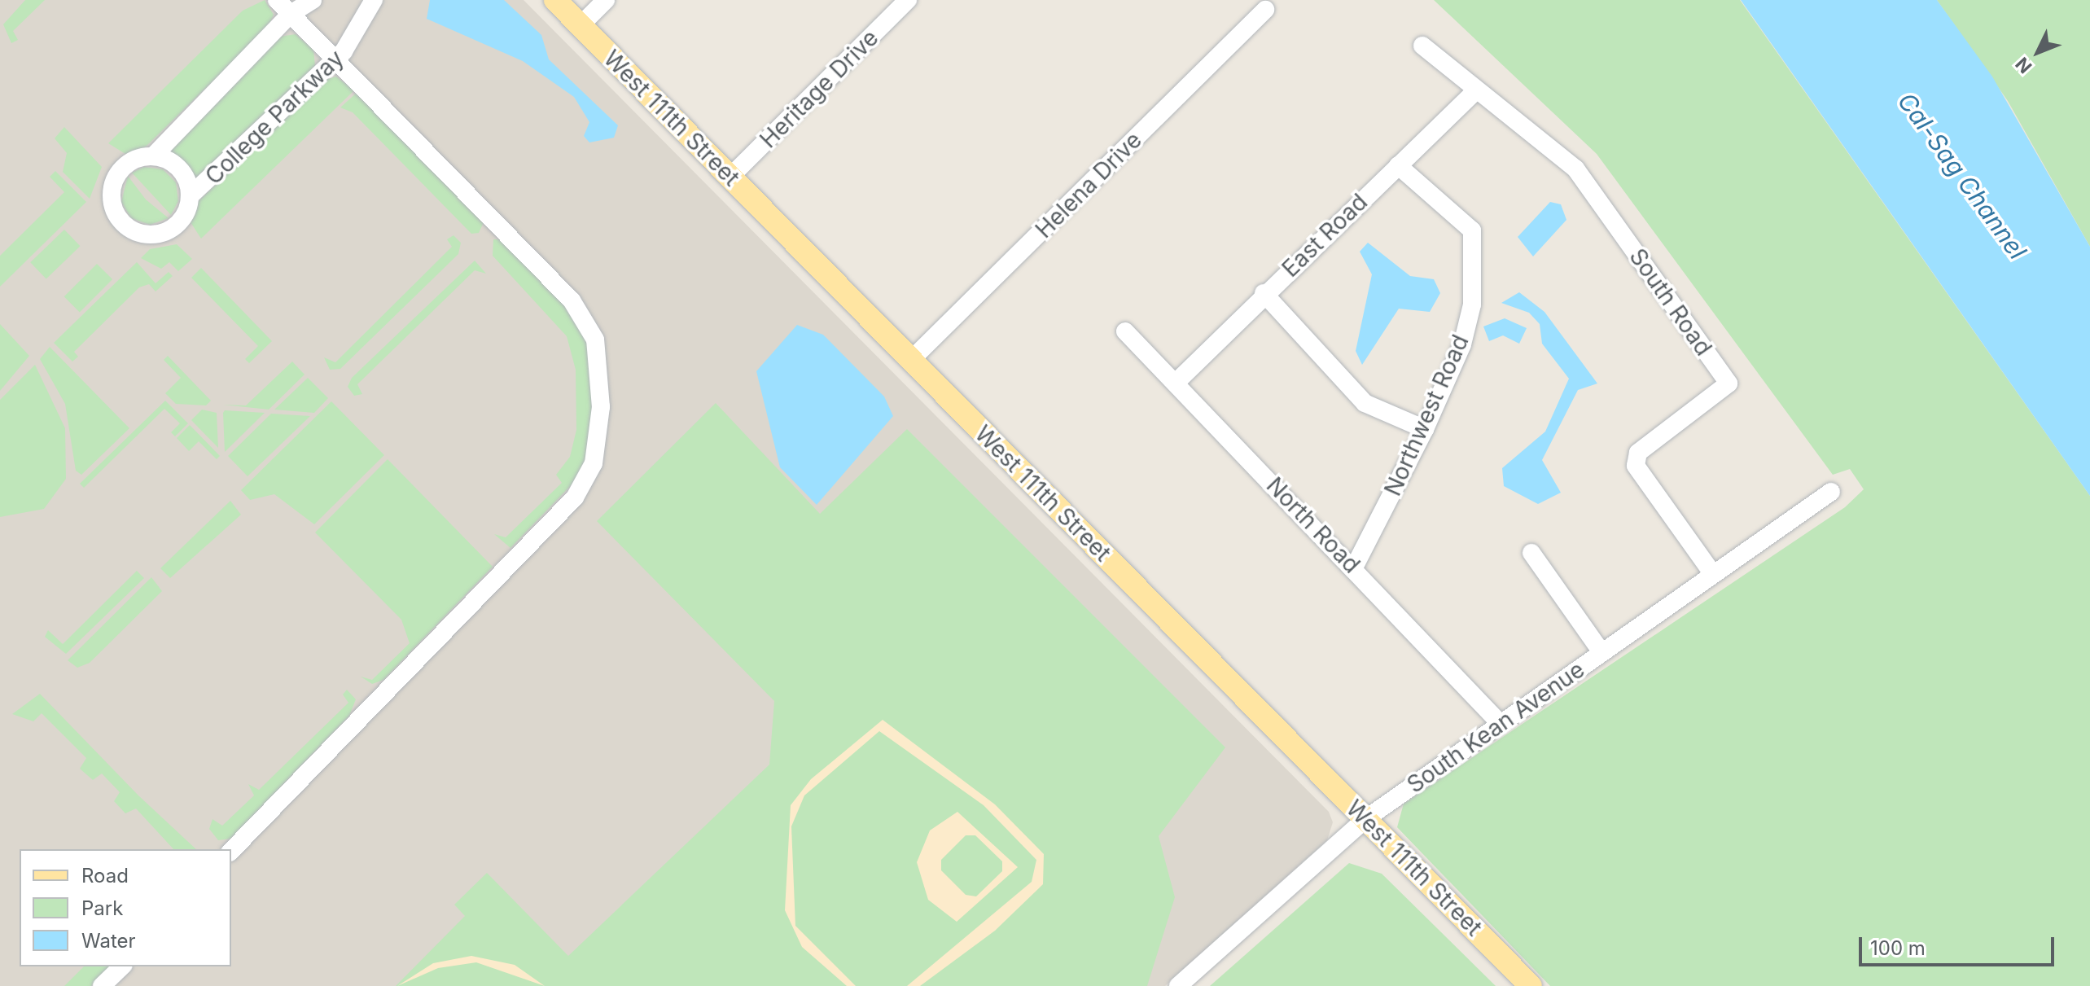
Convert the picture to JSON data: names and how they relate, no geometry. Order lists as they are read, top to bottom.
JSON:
{
  "streets": {
    "main road": ["West 111th Street"],
    "street": [
      "Heritage Drive",
      "College Parkway",
      "Helena Drive",
      "East Road",
      "South Road",
      "Northwest Road",
      "North Road",
      "South Kean Avenue"
    ]
  },
  "crossings": [
    ["Heritage Drive", "West 111th Street"],
    ["West 111th Street", "Helena Drive"],
    ["West 111th Street", "South Kean Avenue"],
    ["East Road", "South Road"],
    ["East Road", "Northwest Road"],
    ["East Road", "North Road"],
    ["South Road", "South Kean Avenue"],
    ["Northwest Road", "North Road"],
    ["North Road", "South Kean Avenue"]
  ],
  "water": ["Cal-Sag Channel"],
  "legend": ["Road", "Park", "Water"],
  "scale_bar": "100 m",
  "north": "bottom left"
}
